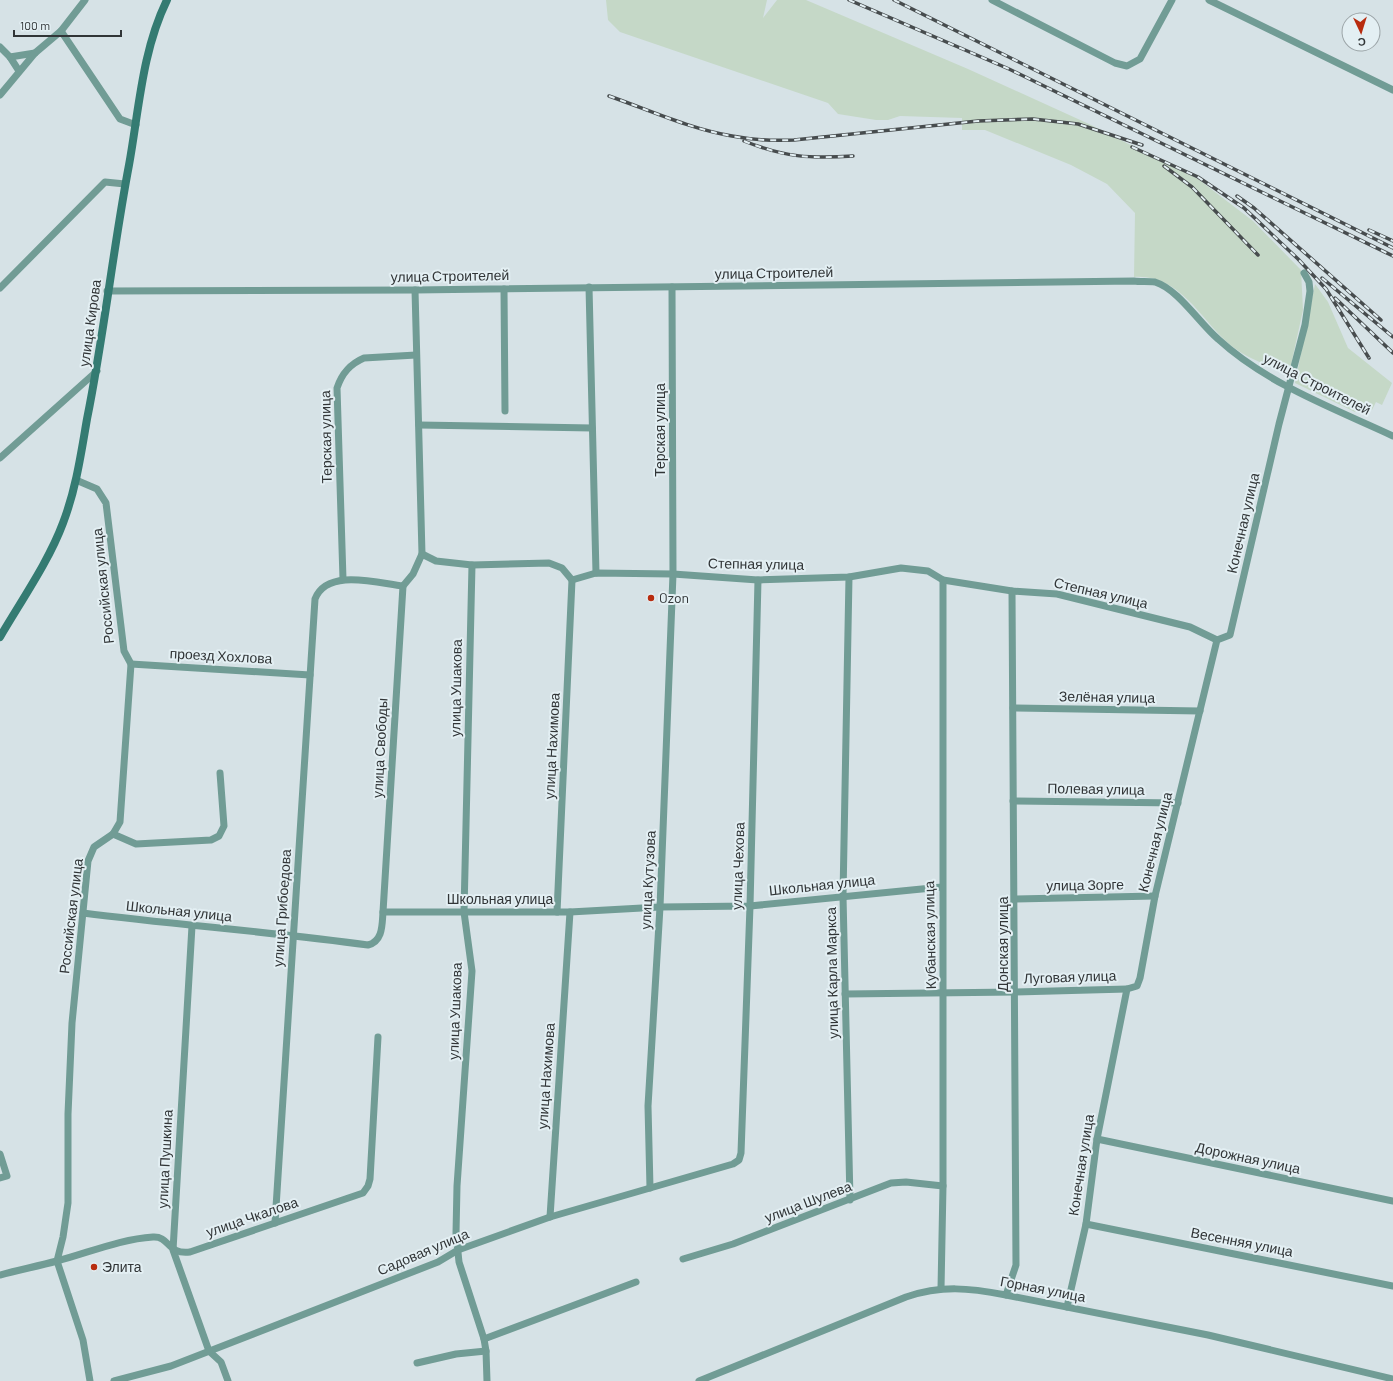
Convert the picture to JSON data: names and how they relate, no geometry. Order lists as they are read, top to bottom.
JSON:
{
  "streets": {
    "main road": ["улица Кирова"],
    "street": [
      "улица Строителей",
      "Терская улица",
      "Конечная улица",
      "Степная улица",
      "Российская улица",
      "проезд Хохлова",
      "улица Ушакова",
      "Зелёная улица",
      "улица Нахимова",
      "улица Свободы",
      "Полевая улица",
      "улица Чехова",
      "улица Кутузова",
      "Школьная улица",
      "улица Зорге",
      "улица Грибоедова",
      "Кубанская улица",
      "Донская улица",
      "улица Карла Маркса",
      "Луговая улица",
      "Дорожная улица",
      "улица Пушкина",
      "улица Шулева",
      "улица Чкалова",
      "Весенняя улица",
      "Садовая улица",
      "Горная улица"
    ]
  },
  "crossings": [
    ["улица Строителей", "улица Кирова"],
    ["улица Строителей", "Терская улица"],
    ["улица Строителей", "Конечная улица"],
    ["улица Кирова", "Российская улица"],
    ["Терская улица", "Степная улица"],
    ["Терская улица", "улица Кутузова"],
    ["Терская улица", "улица Грибоедова"],
    ["Конечная улица", "Степная улица"],
    ["Конечная улица", "Зелёная улица"],
    ["Конечная улица", "Полевая улица"],
    ["Конечная улица", "улица Зорге"],
    ["Конечная улица", "Луговая улица"],
    ["Конечная улица", "Дорожная улица"],
    ["Конечная улица", "Весенняя улица"],
    ["Конечная улица", "Горная улица"],
    ["Степная улица", "улица Нахимова"],
    ["Степная улица", "улица Чехова"],
    ["Степная улица", "улица Кутузова"],
    ["Степная улица", "Кубанская улица"],
    ["Степная улица", "Донская улица"],
    ["Степная улица", "улица Карла Маркса"],
    ["Российская улица", "проезд Хохлова"],
    ["Российская улица", "Школьная улица"],
    ["проезд Хохлова", "улица Грибоедова"],
    ["улица Ушакова", "Школьная улица"],
    ["улица Ушакова", "Садовая улица"],
    ["Зелёная улица", "Донская улица"],
    ["улица Нахимова", "Школьная улица"],
    ["улица Нахимова", "Садовая улица"],
    ["улица Свободы", "Школьная улица"],
    ["Полевая улица", "Донская улица"],
    ["улица Чехова", "Школьная улица"],
    ["улица Чехова", "Садовая улица"],
    ["улица Кутузова", "Школьная улица"],
    ["улица Кутузова", "Садовая улица"],
    ["Школьная улица", "улица Грибоедова"],
    ["Школьная улица", "Кубанская улица"],
    ["Школьная улица", "улица Карла Маркса"],
    ["Школьная улица", "улица Пушкина"],
    ["улица Зорге", "Донская улица"],
    ["улица Грибоедова", "улица Чкалова"],
    ["Кубанская улица", "Луговая улица"],
    ["Кубанская улица", "улица Шулева"],
    ["Кубанская улица", "Горная улица"],
    ["Донская улица", "Луговая улица"],
    ["Донская улица", "Горная улица"],
    ["улица Карла Маркса", "Луговая улица"],
    ["улица Карла Маркса", "улица Шулева"],
    ["улица Пушкина", "улица Чкалова"],
    ["улица Пушкина", "Садовая улица"]
  ],
  "places": ["Ozon", "Элита"],
  "scale_bar": "100 m",
  "north": "bottom"
}
